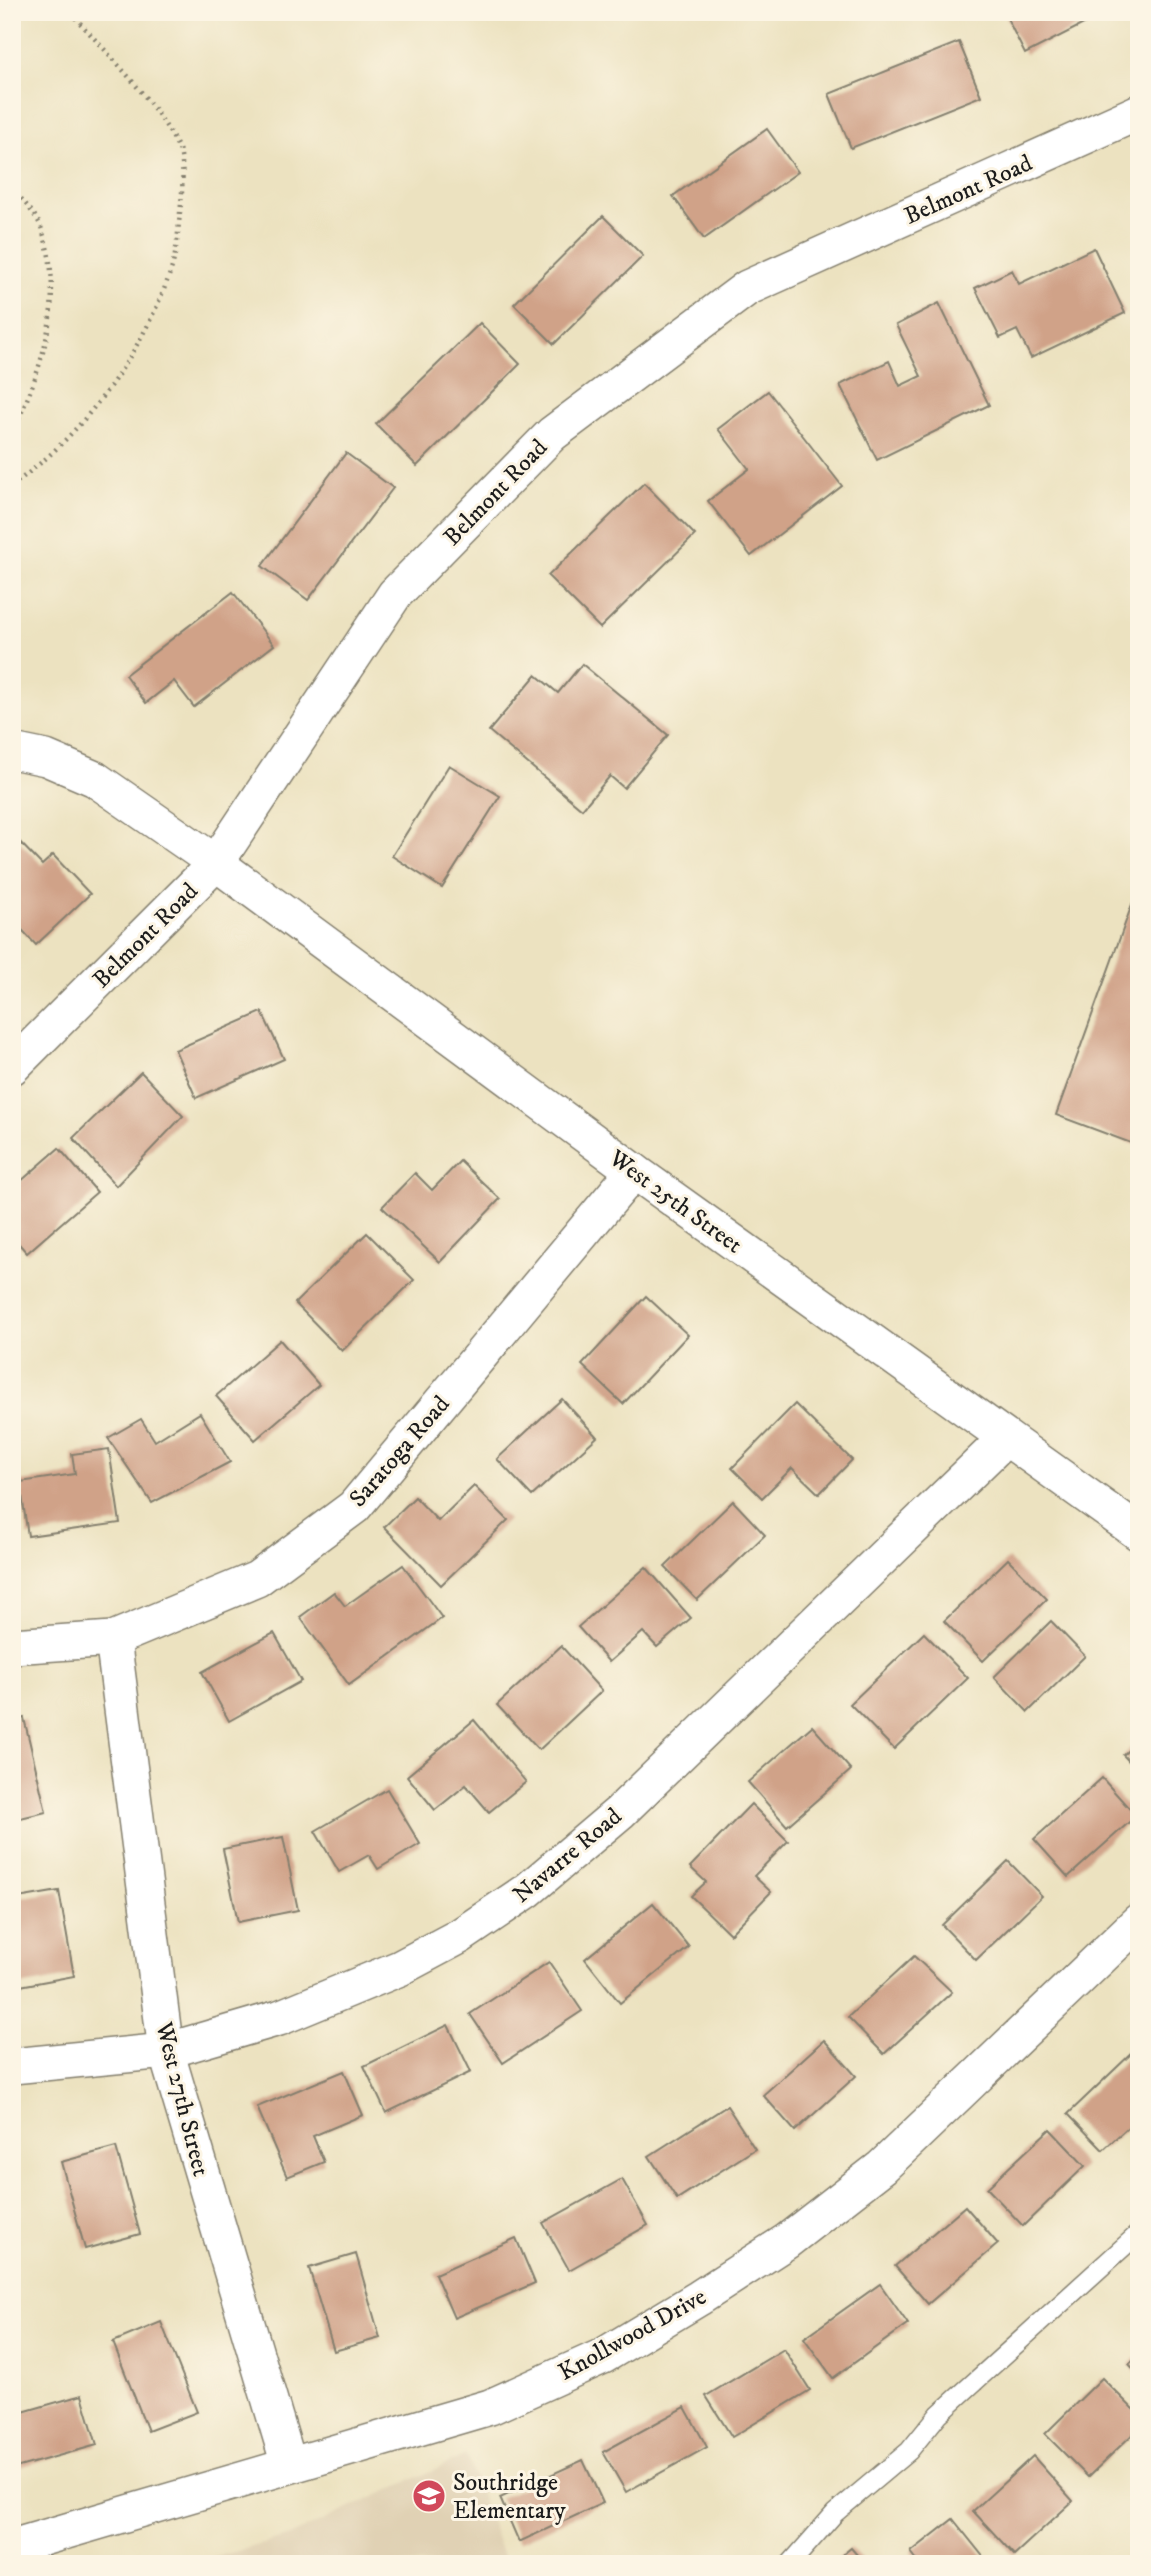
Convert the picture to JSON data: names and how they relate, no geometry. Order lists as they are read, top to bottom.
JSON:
{
  "streets": {
    "street": [
      "Belmont Road",
      "West 25th Street",
      "Saratoga Road",
      "Navarre Road",
      "West 27th Street",
      "Knollwood Drive"
    ]
  },
  "crossings": [
    ["Belmont Road", "West 25th Street"],
    ["West 25th Street", "Saratoga Road"],
    ["West 25th Street", "Navarre Road"],
    ["Saratoga Road", "West 27th Street"],
    ["Navarre Road", "West 27th Street"],
    ["West 27th Street", "Knollwood Drive"]
  ],
  "places": {
    "school or university": ["Southridge Elementary"]
  }
}
